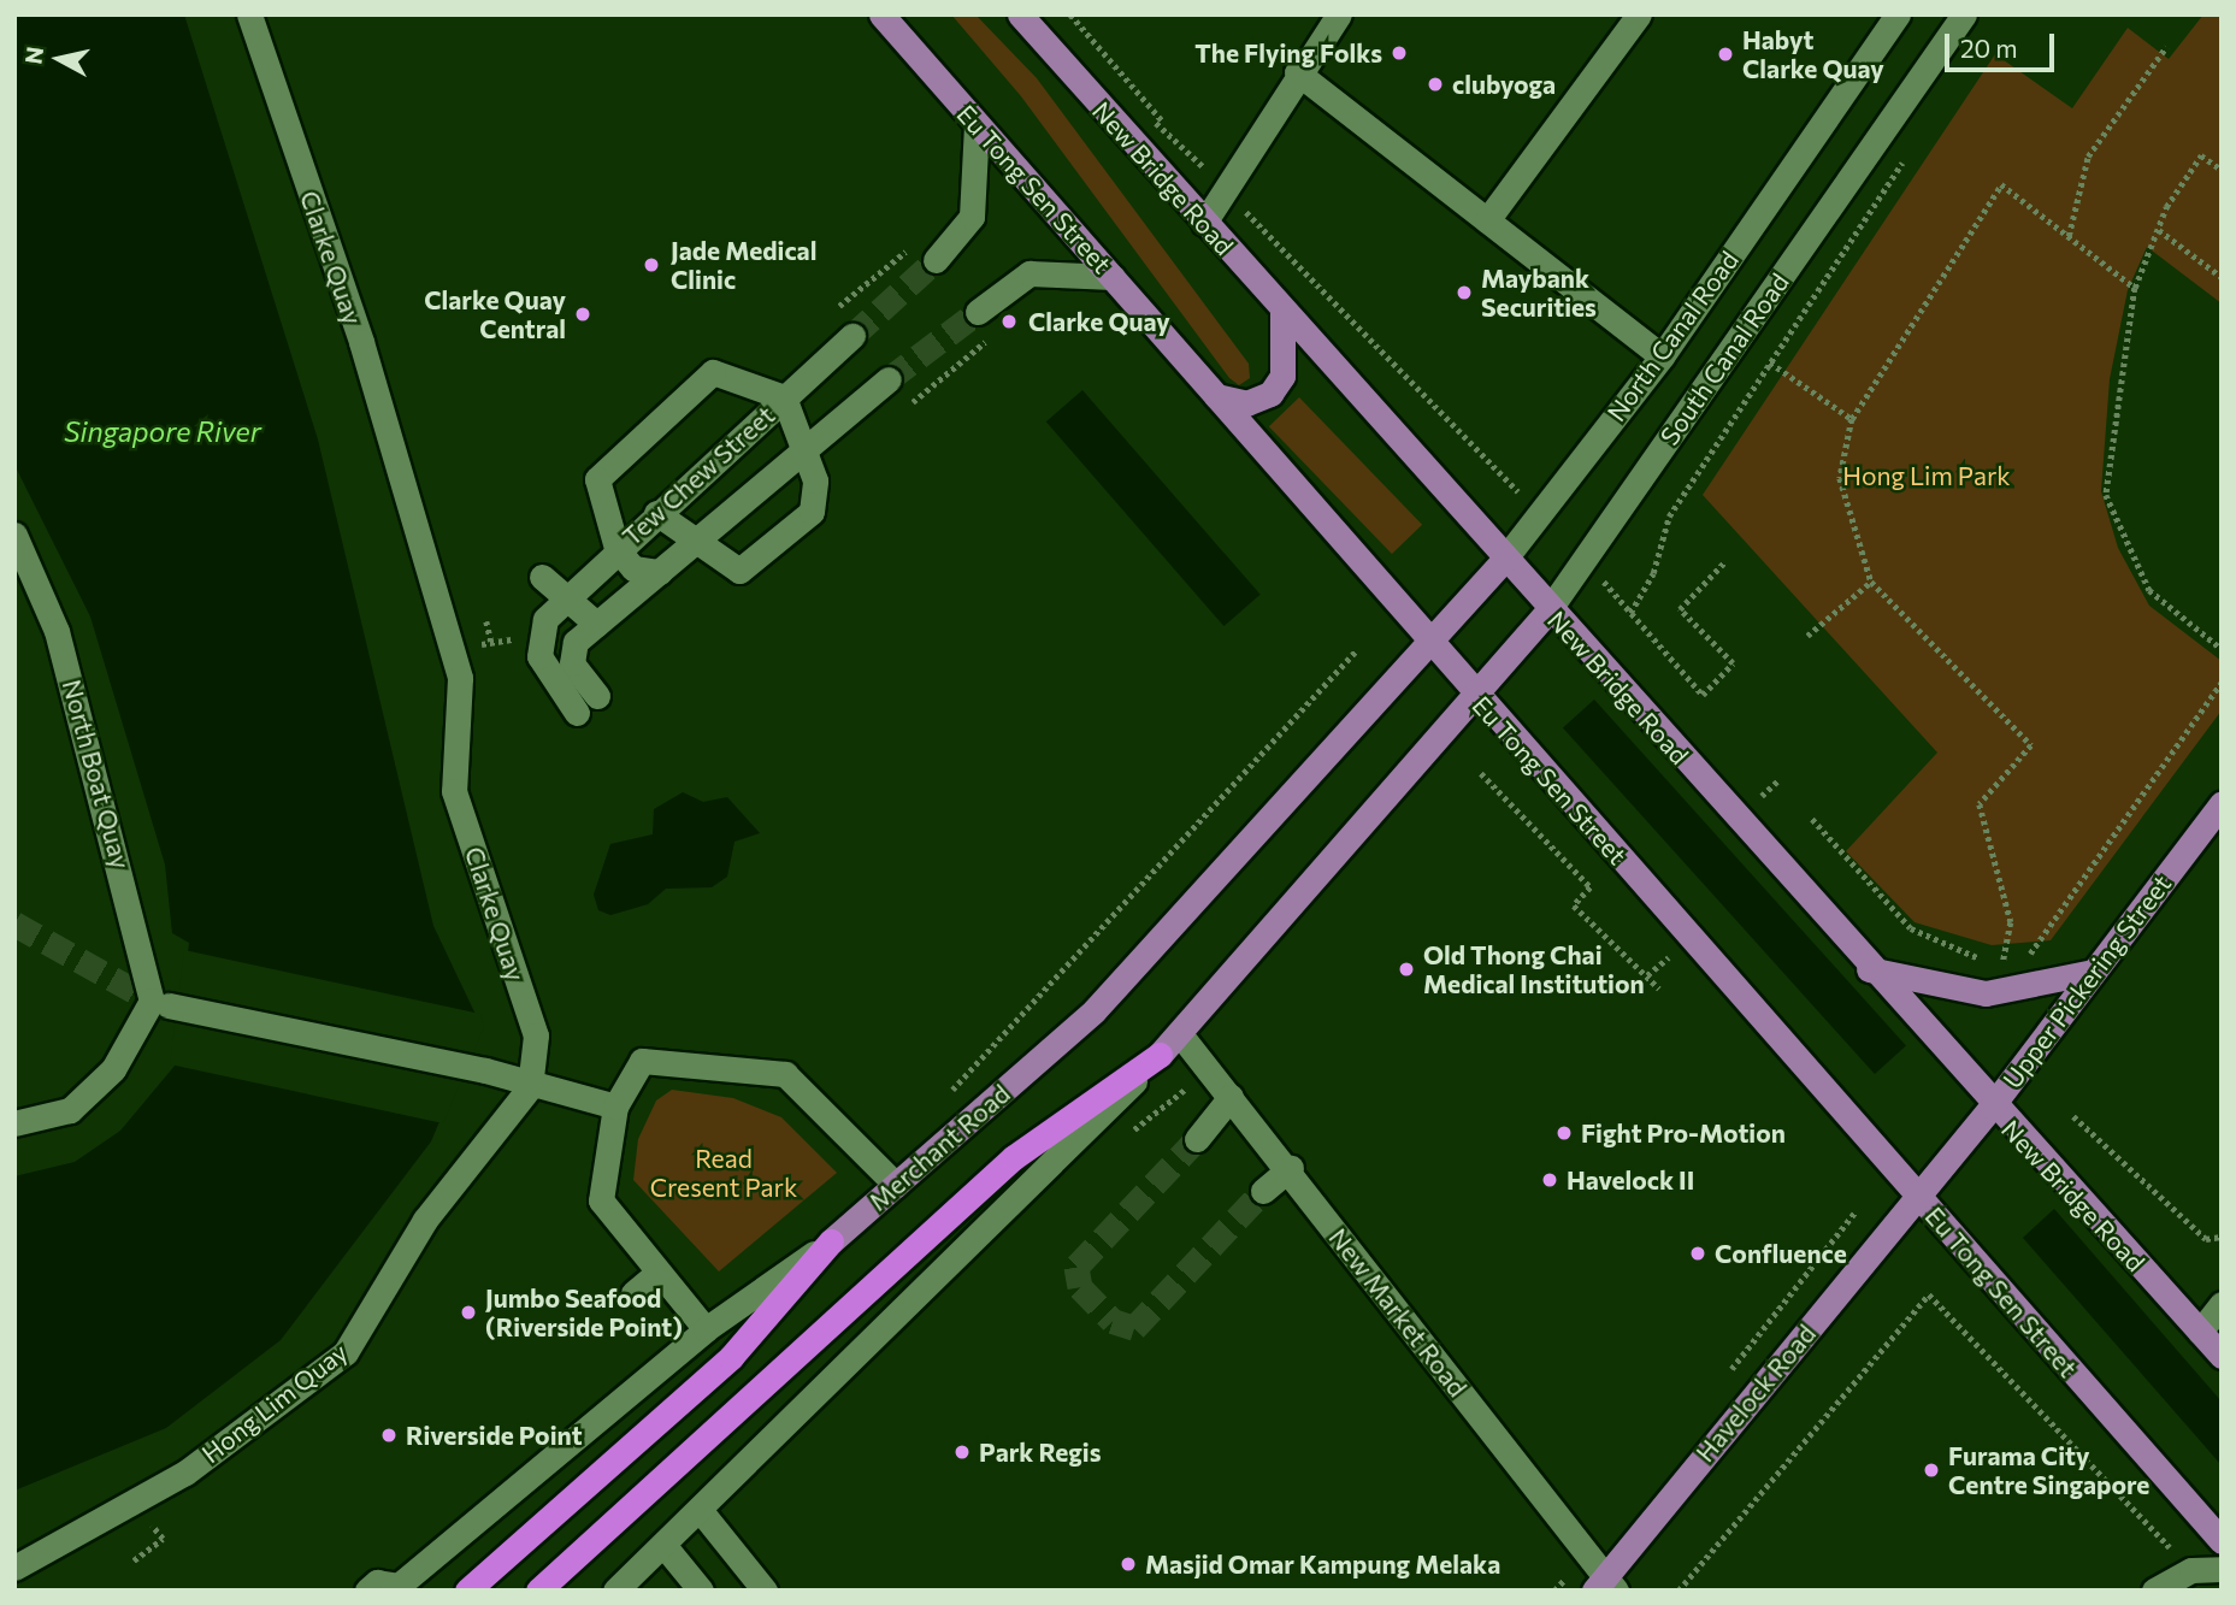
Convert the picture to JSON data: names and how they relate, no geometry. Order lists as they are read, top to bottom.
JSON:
{
  "streets": {
    "main road": [
      "New Bridge Road",
      "Eu Tong Sen Street",
      "North Canal Road",
      "South Canal Road",
      "Upper Pickering Street",
      "Merchant Road",
      "Havelock Road"
    ],
    "street": [
      "Clarke Quay",
      "Tew Chew Street",
      "North Boat Quay",
      "New Market Road",
      "Hong Lim Quay"
    ]
  },
  "crossings": [
    ["New Bridge Road", "North Canal Road"],
    ["New Bridge Road", "South Canal Road"],
    ["New Bridge Road", "Upper Pickering Street"],
    ["Eu Tong Sen Street", "North Canal Road"],
    ["Eu Tong Sen Street", "South Canal Road"],
    ["Eu Tong Sen Street", "Upper Pickering Street"],
    ["Eu Tong Sen Street", "Merchant Road"],
    ["Eu Tong Sen Street", "Havelock Road"],
    ["Clarke Quay", "Hong Lim Quay"],
    ["North Canal Road", "Merchant Road"],
    ["Upper Pickering Street", "Havelock Road"],
    ["New Market Road", "Havelock Road"]
  ],
  "water": ["Singapore River"],
  "parks": ["Hong Lim Park", "Read Cresent Park"],
  "places": [
    "The Flying Folks",
    "Habyt Clarke Quay",
    "clubyoga",
    "Jade Medical Clinic",
    "Maybank Securities",
    "Clarke Quay Central",
    "Clarke Quay",
    "Old Thong Chai Medical Institution",
    "Fight Pro-Motion",
    "Havelock II",
    "Confluence",
    "Jumbo Seafood (Riverside Point)",
    "Riverside Point",
    "Park Regis",
    "Furama City Centre Singapore",
    "Masjid Omar Kampung Melaka"
  ],
  "scale_bar": "20 m",
  "north": "left"
}
